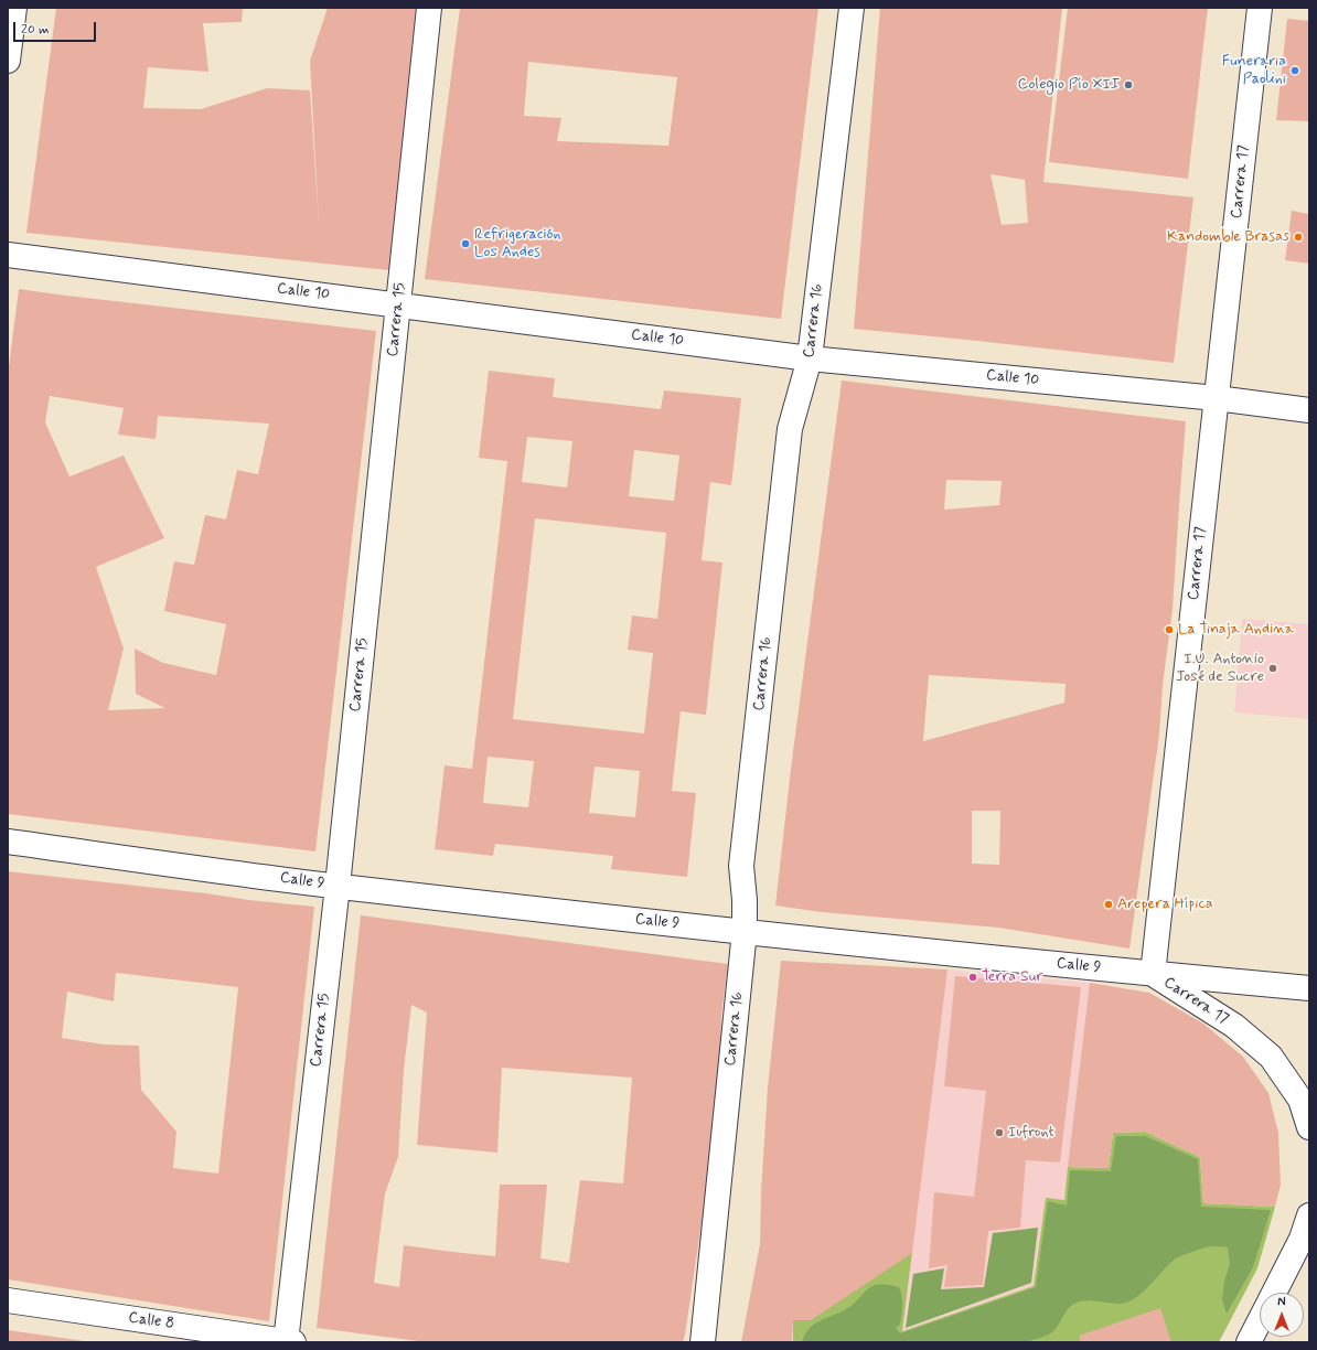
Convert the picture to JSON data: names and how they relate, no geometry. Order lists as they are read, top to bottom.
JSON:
{
  "streets": {
    "street": [
      "Carrera 17",
      "Calle 10",
      "Carrera 15",
      "Carrera 16",
      "Calle 9",
      "Calle 8"
    ]
  },
  "crossings": [
    ["Carrera 17", "Calle 10"],
    ["Carrera 17", "Calle 9"],
    ["Calle 10", "Carrera 15"],
    ["Calle 10", "Carrera 16"],
    ["Carrera 15", "Calle 9"],
    ["Carrera 15", "Calle 8"],
    ["Carrera 16", "Calle 9"]
  ],
  "places": [
    "Funeraria Paolini",
    "Colegio Pío XII",
    "Kandomble Brasas",
    "Refrigeración Los Andes",
    "La Tinaja Andina",
    "I.U. Antonio José de Sucre",
    "Arepera Hípica",
    "Terra Sur",
    "Iufront"
  ],
  "scale_bar": "20 m",
  "north": "top"
}
